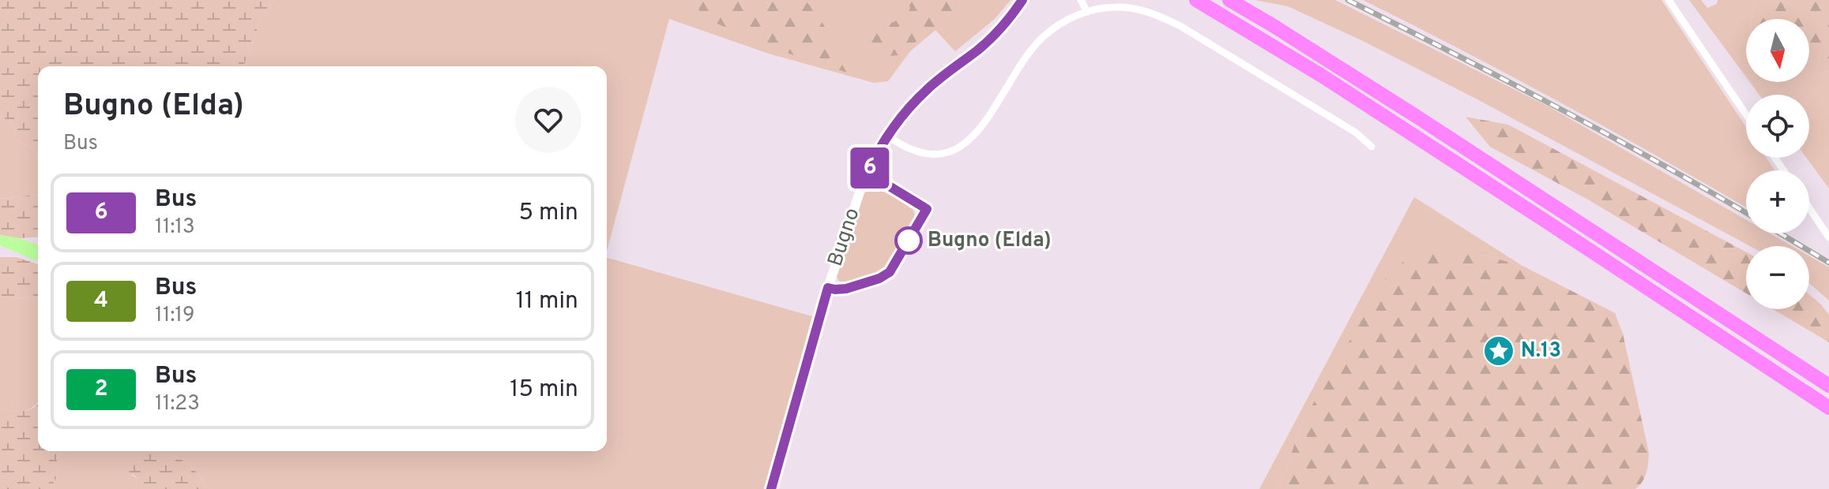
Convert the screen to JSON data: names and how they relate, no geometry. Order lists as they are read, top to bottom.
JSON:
{
  "streets": {
    "street": ["Bugno"]
  },
  "places": {
    "other": ["Bugno (Elda)"],
    "place": ["N.13"]
  },
  "lines": ["bus line 6"],
  "north": "bottom",
  "page": {
    "on_map": "6",
    "map_buttons": ["+", "−"],
    "heading": ["Bugno (Elda)", "Bus"],
    "list": [
      {
        "mark": "6",
        "name": "Bus",
        "note": "11:13",
        "value": "5 min"
      },
      {
        "mark": "4",
        "name": "Bus",
        "note": "11:19",
        "value": "11 min"
      },
      {
        "mark": "2",
        "name": "Bus",
        "note": "11:23",
        "value": "15 min"
      }
    ]
  }
}
